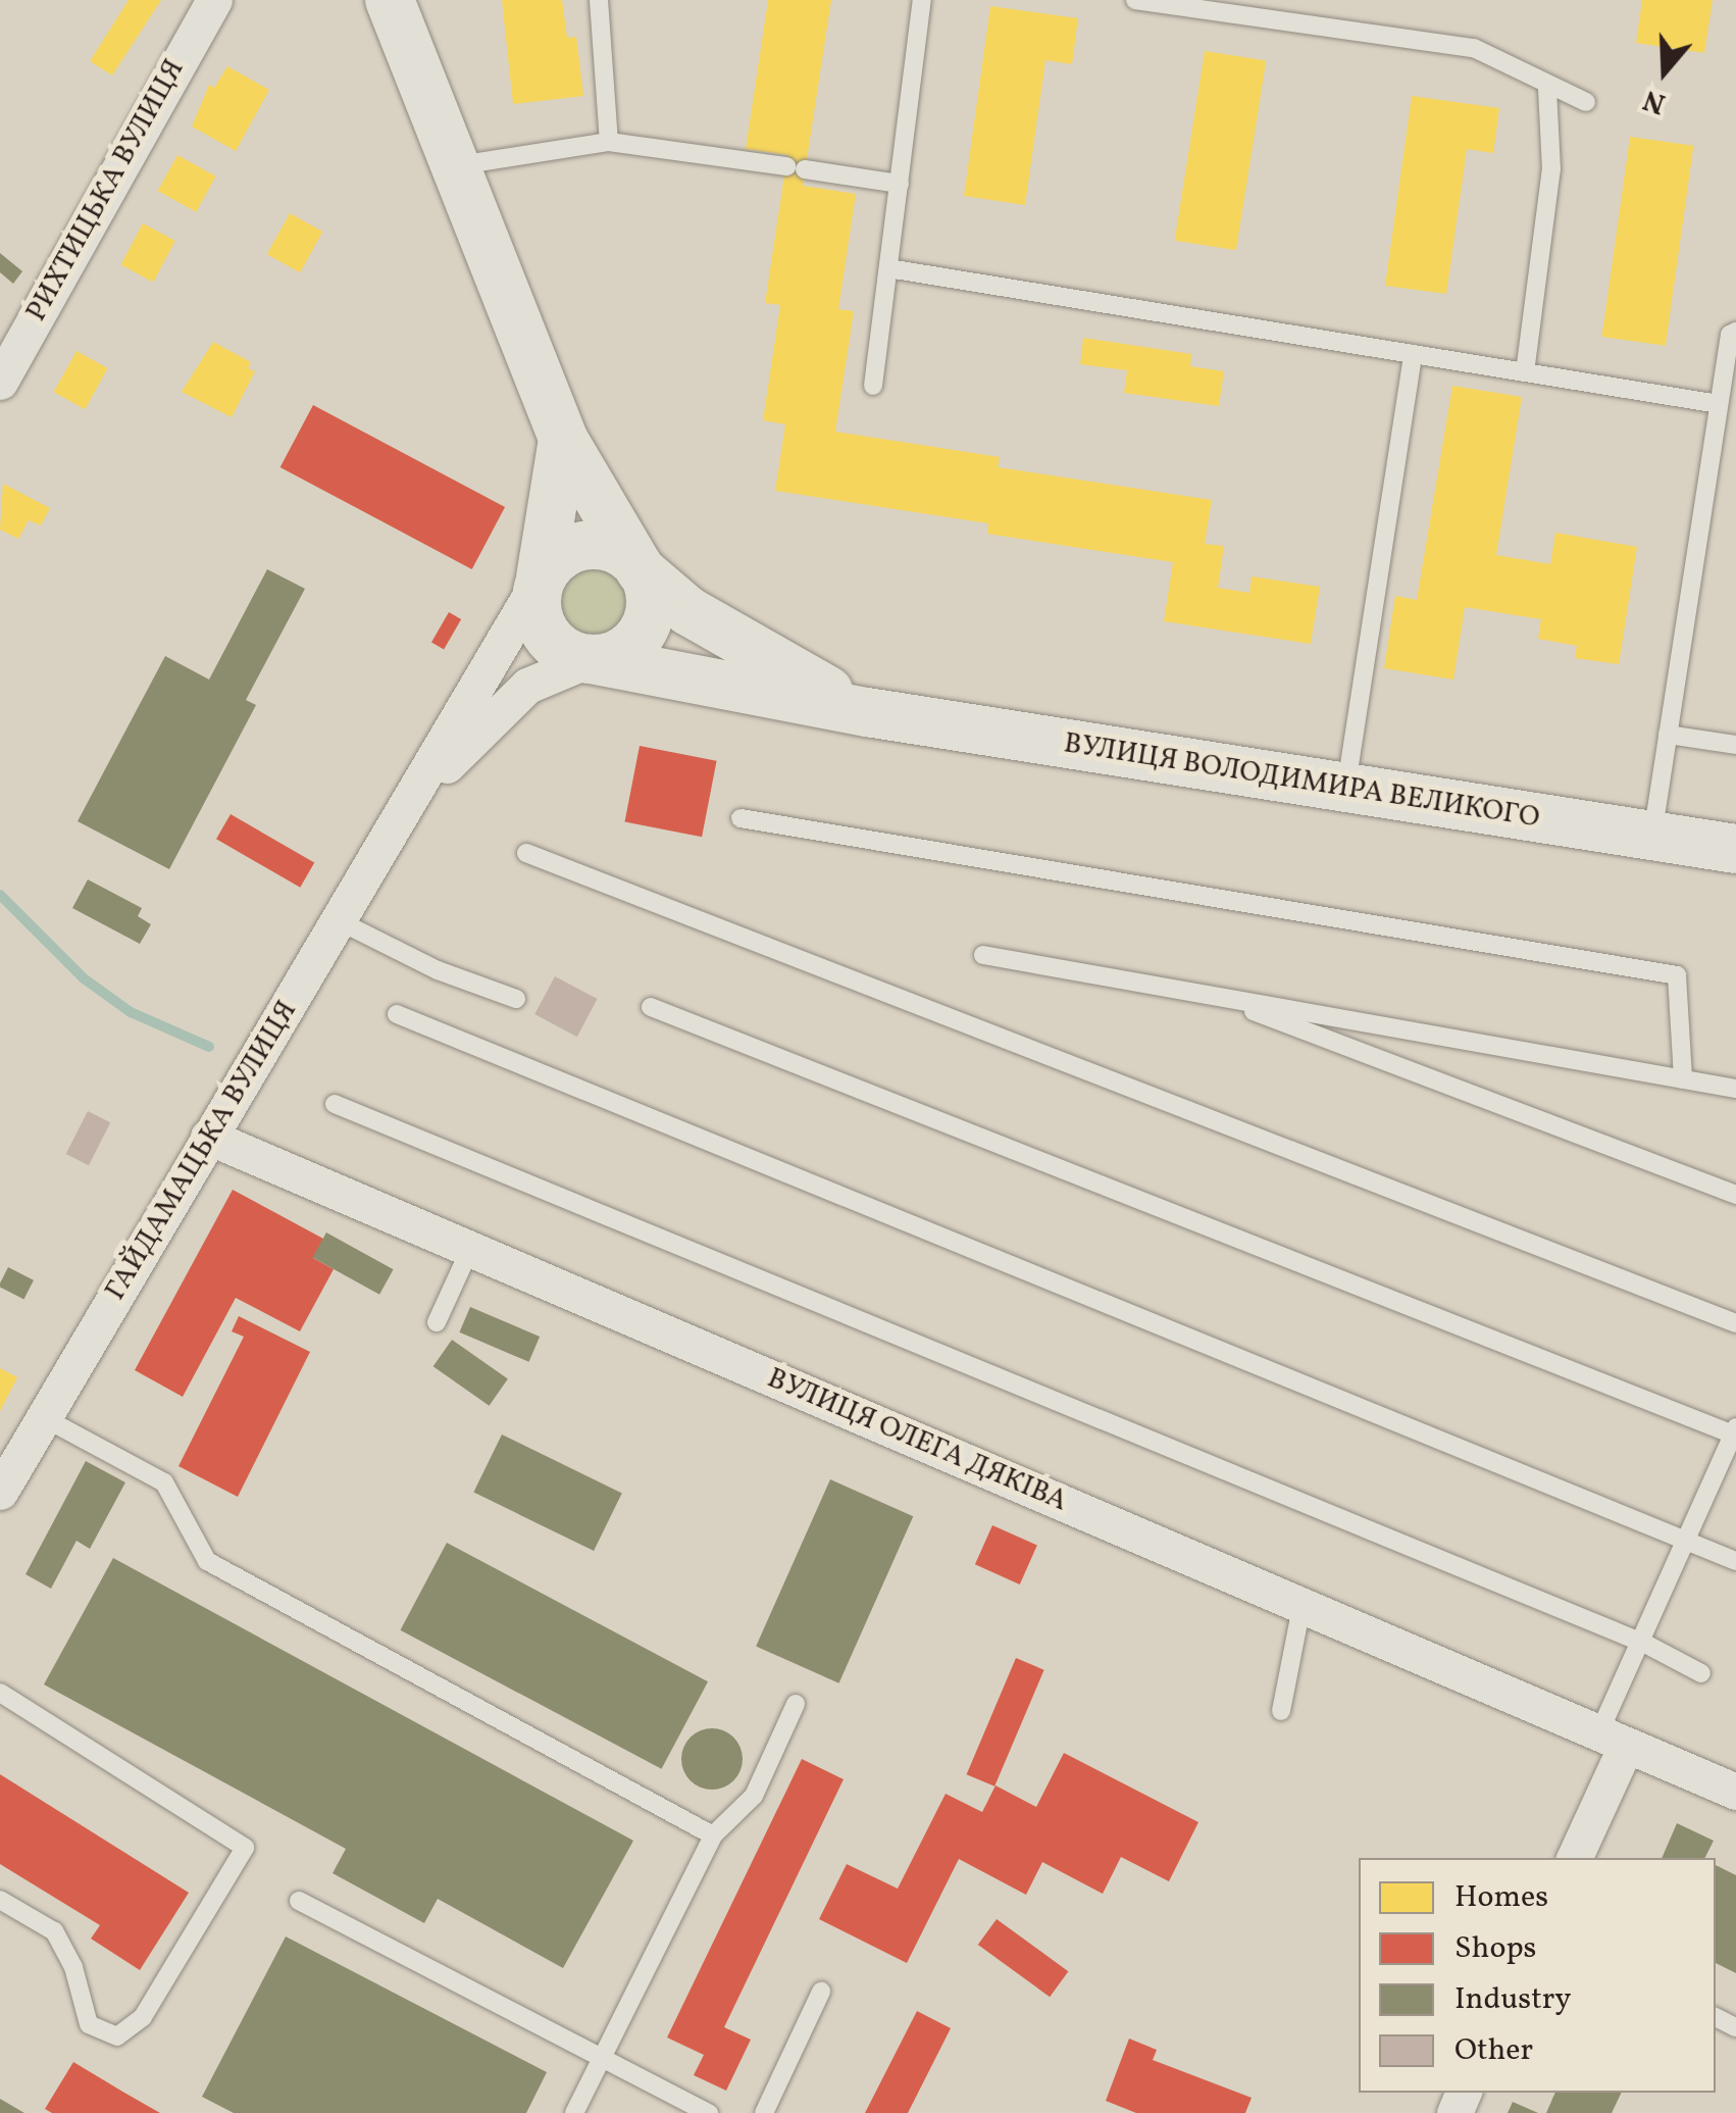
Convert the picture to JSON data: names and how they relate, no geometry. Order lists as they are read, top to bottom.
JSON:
{
  "streets": {
    "street": [
      "РИХТИЦЬКА ВУЛИЦЯ",
      "ВУЛИЦЯ ВОЛОДИМИРА ВЕЛИКОГО",
      "ГАЙДАМАЦЬКА ВУЛИЦЯ",
      "ВУЛИЦЯ ОЛЕГА ДЯКІВА"
    ]
  },
  "crossings": [
    ["ВУЛИЦЯ ВОЛОДИМИРА ВЕЛИКОГО", "ГАЙДАМАЦЬКА ВУЛИЦЯ"],
    ["ГАЙДАМАЦЬКА ВУЛИЦЯ", "ВУЛИЦЯ ОЛЕГА ДЯКІВА"]
  ],
  "legend": [
    "Homes",
    "Shops",
    "Industry",
    "Other"
  ],
  "north": "bottom"
}
